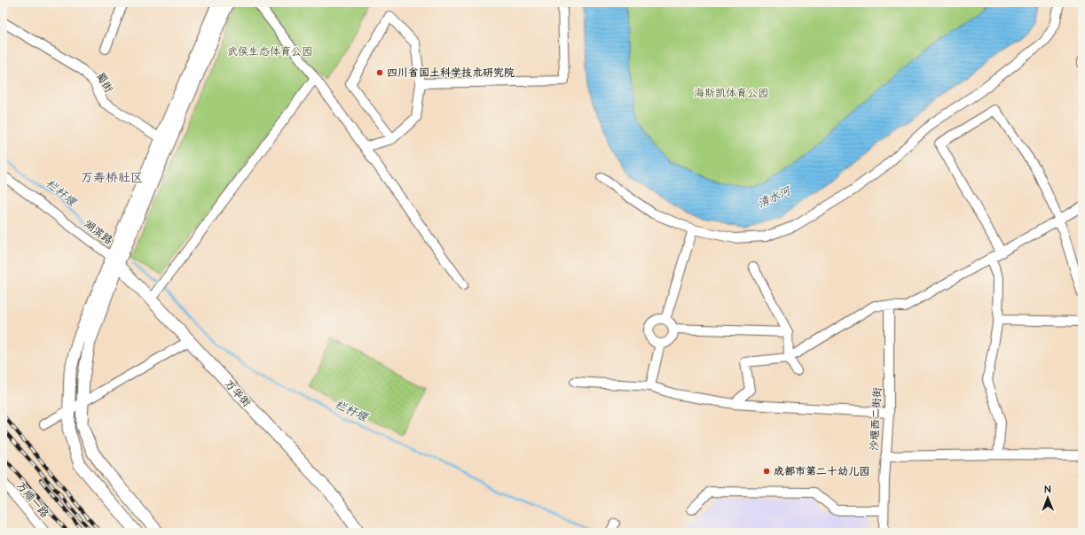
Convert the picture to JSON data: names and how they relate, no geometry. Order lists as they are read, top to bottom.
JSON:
{
  "streets": {
    "street": [
      "蜀街",
      "湖滨路",
      "万华街",
      "沙堰西二街街",
      "万顺一路"
    ]
  },
  "crossings": [
    ["湖滨路", "万华街"]
  ],
  "districts": ["万寿桥社区"],
  "water": ["栏杆堰", "清水河"],
  "parks": ["武侯生态体育公园", "海斯凯体育公园"],
  "places": ["四川省国土科学技术研究院", "成都市第二十幼儿园"],
  "north": "top"
}
